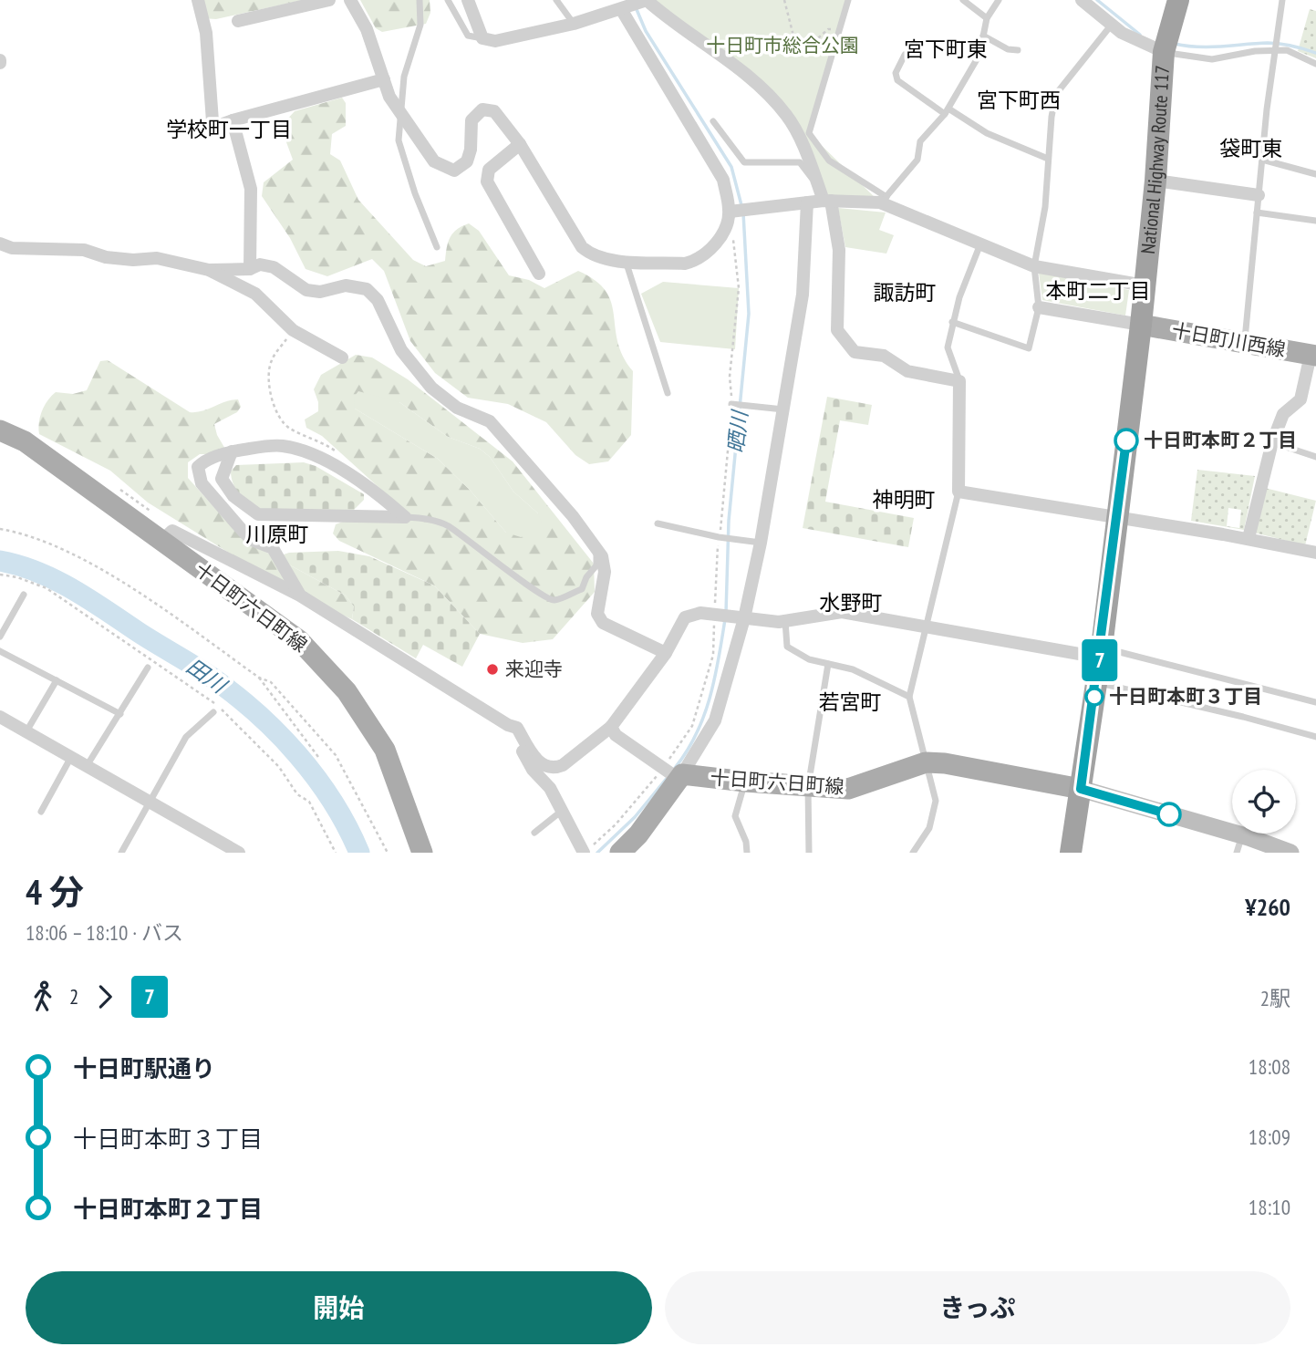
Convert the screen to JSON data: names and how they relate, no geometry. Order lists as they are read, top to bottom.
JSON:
{
  "streets": {
    "highway": ["National Highway Route 117"],
    "main road": ["十日町川西線", "十日町六日町線"]
  },
  "crossings": [
    ["National Highway Route 117", "十日町川西線"],
    ["National Highway Route 117", "十日町六日町線"]
  ],
  "districts": [
    "宮下町東",
    "宮下町西",
    "学校町一丁目",
    "袋町東",
    "本町二丁目",
    "諏訪町",
    "神明町",
    "川原町",
    "水野町",
    "若宮町"
  ],
  "water": ["晒川", "田川"],
  "parks": ["十日町市総合公園"],
  "places": ["十日町本町２丁目", "来迎寺", "十日町本町３丁目"],
  "lines": ["bus line 7"],
  "page": {
    "on_map": "7",
    "heading": ["4 分", "18:06 – 18:10 · バス", "¥260"],
    "legs": ["2", "7", "2駅"],
    "list": [
      {
        "name": "十日町駅通り",
        "value": "18:08"
      },
      {
        "name": "十日町本町３丁目",
        "value": "18:09"
      },
      {
        "name": "十日町本町２丁目",
        "value": "18:10"
      }
    ],
    "buttons": ["開始", "きっぷ"]
  }
}
